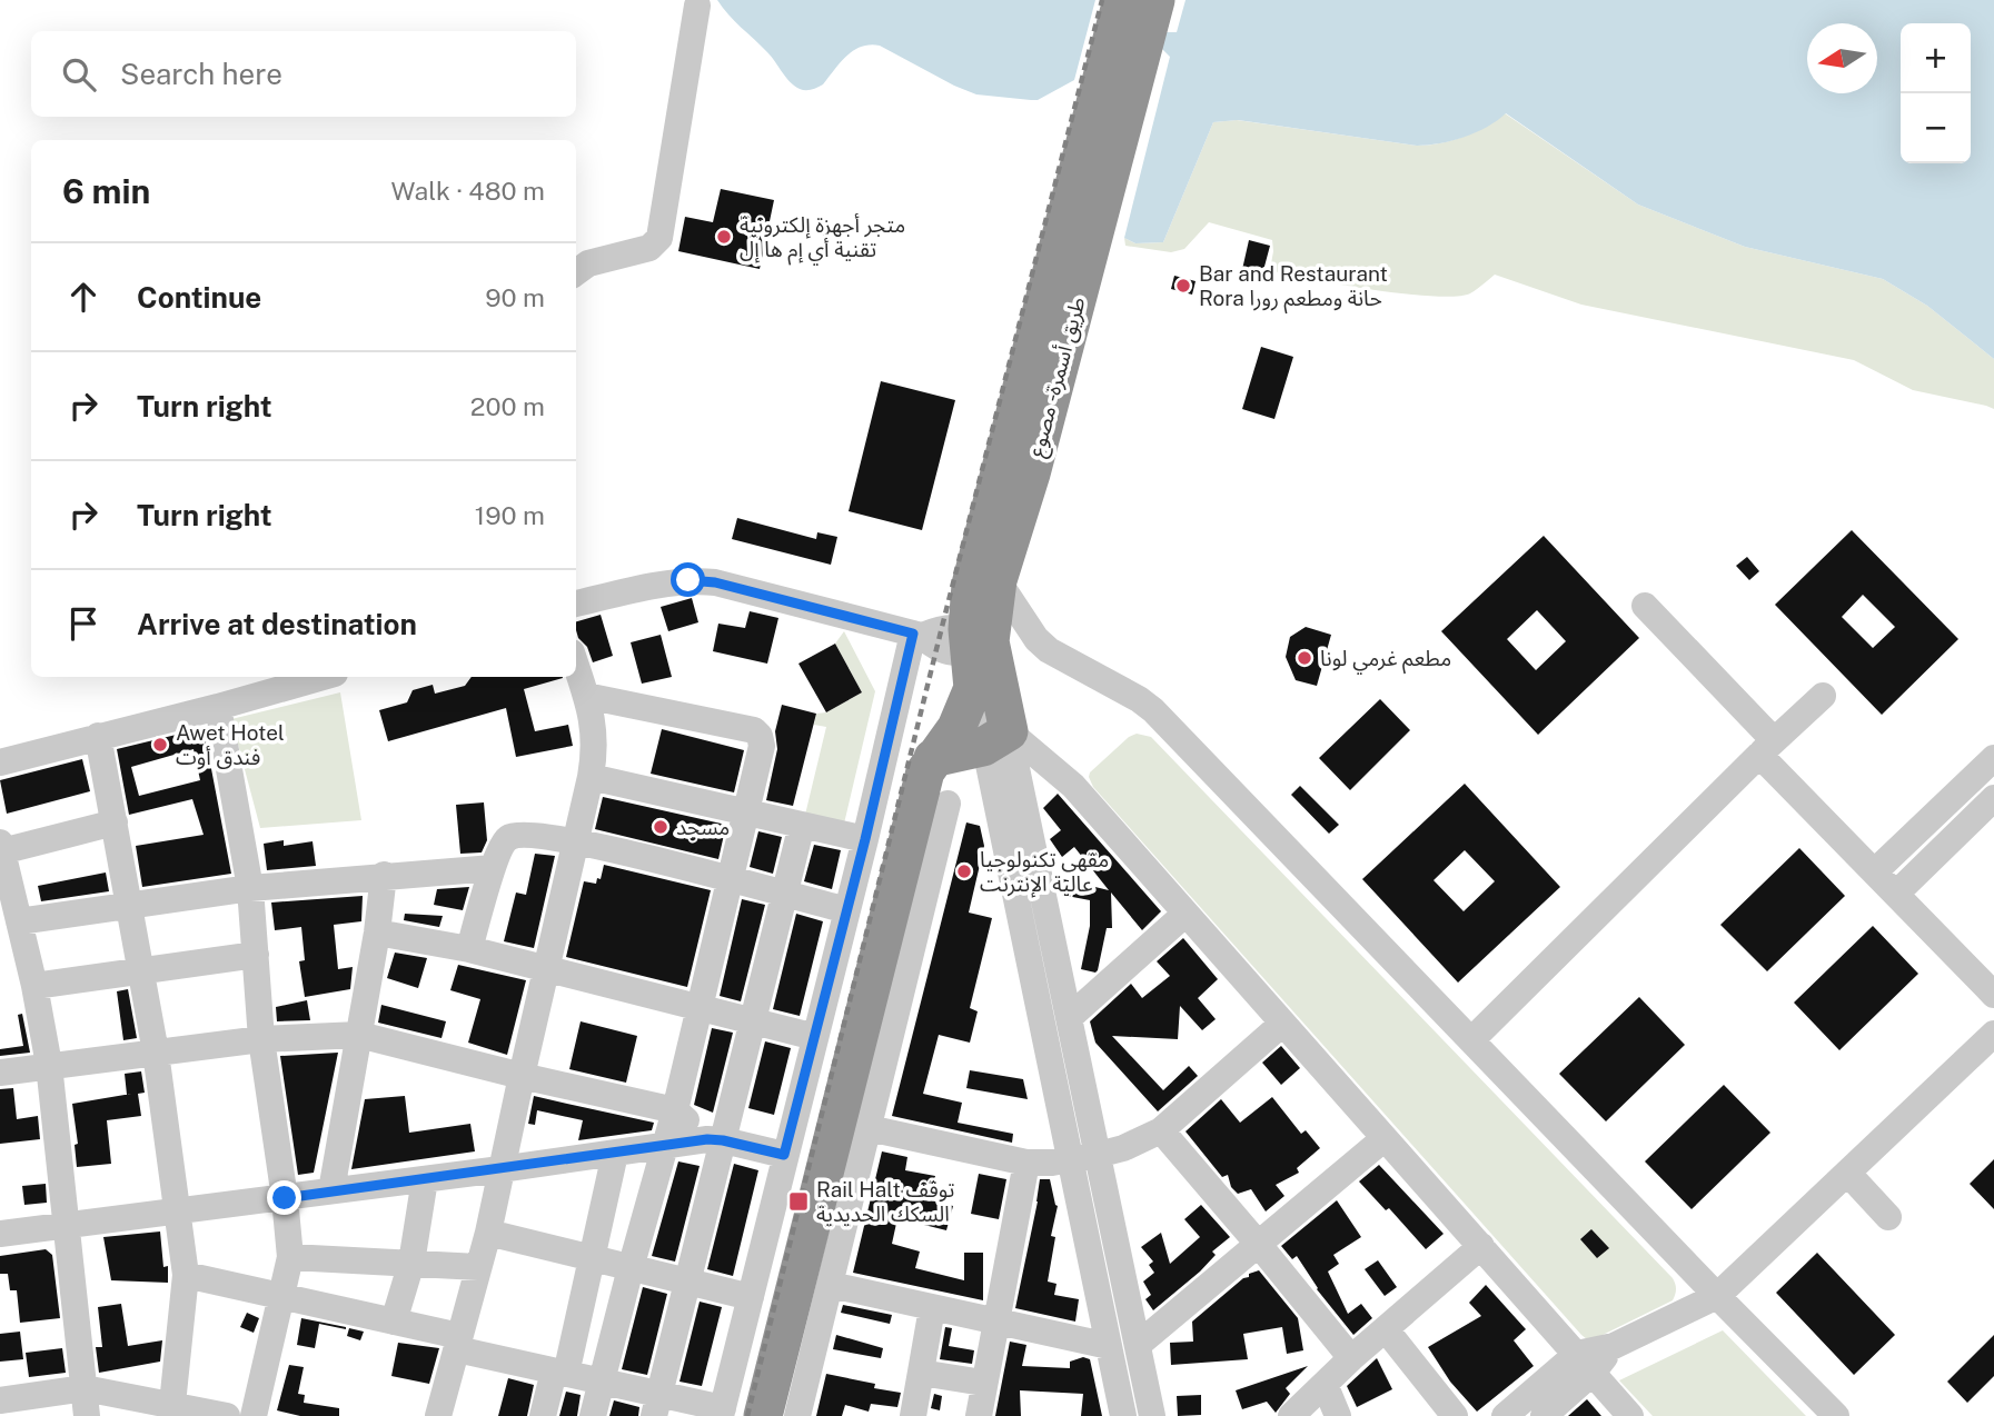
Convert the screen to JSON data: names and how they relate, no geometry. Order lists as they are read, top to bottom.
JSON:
{
  "streets": {
    "highway": ["طريق أسمرة - مصوع"]
  },
  "places": {
    "other": [
      "متجر أجهزة إلكترونية تقنية أي إم ها إل",
      "Bar and Restaurant Rora حانة ومطعم رورا",
      "مطعم غرمي لونا",
      "Awet Hotel فندق أوت",
      "مسجد",
      "مقهى تكنولوجيا عالية الإنترنت"
    ],
    "transit": ["Rail Halt توقف السكك الحديدية"]
  },
  "north": "left",
  "page": {
    "map_buttons": ["+", "−"],
    "search": "Search here",
    "heading": ["6 min", "Walk · 480 m"],
    "list": [
      ["Continue", "90 m"],
      ["Turn right", "200 m"],
      ["Turn right", "190 m"],
      "Arrive at destination"
    ]
  }
}
